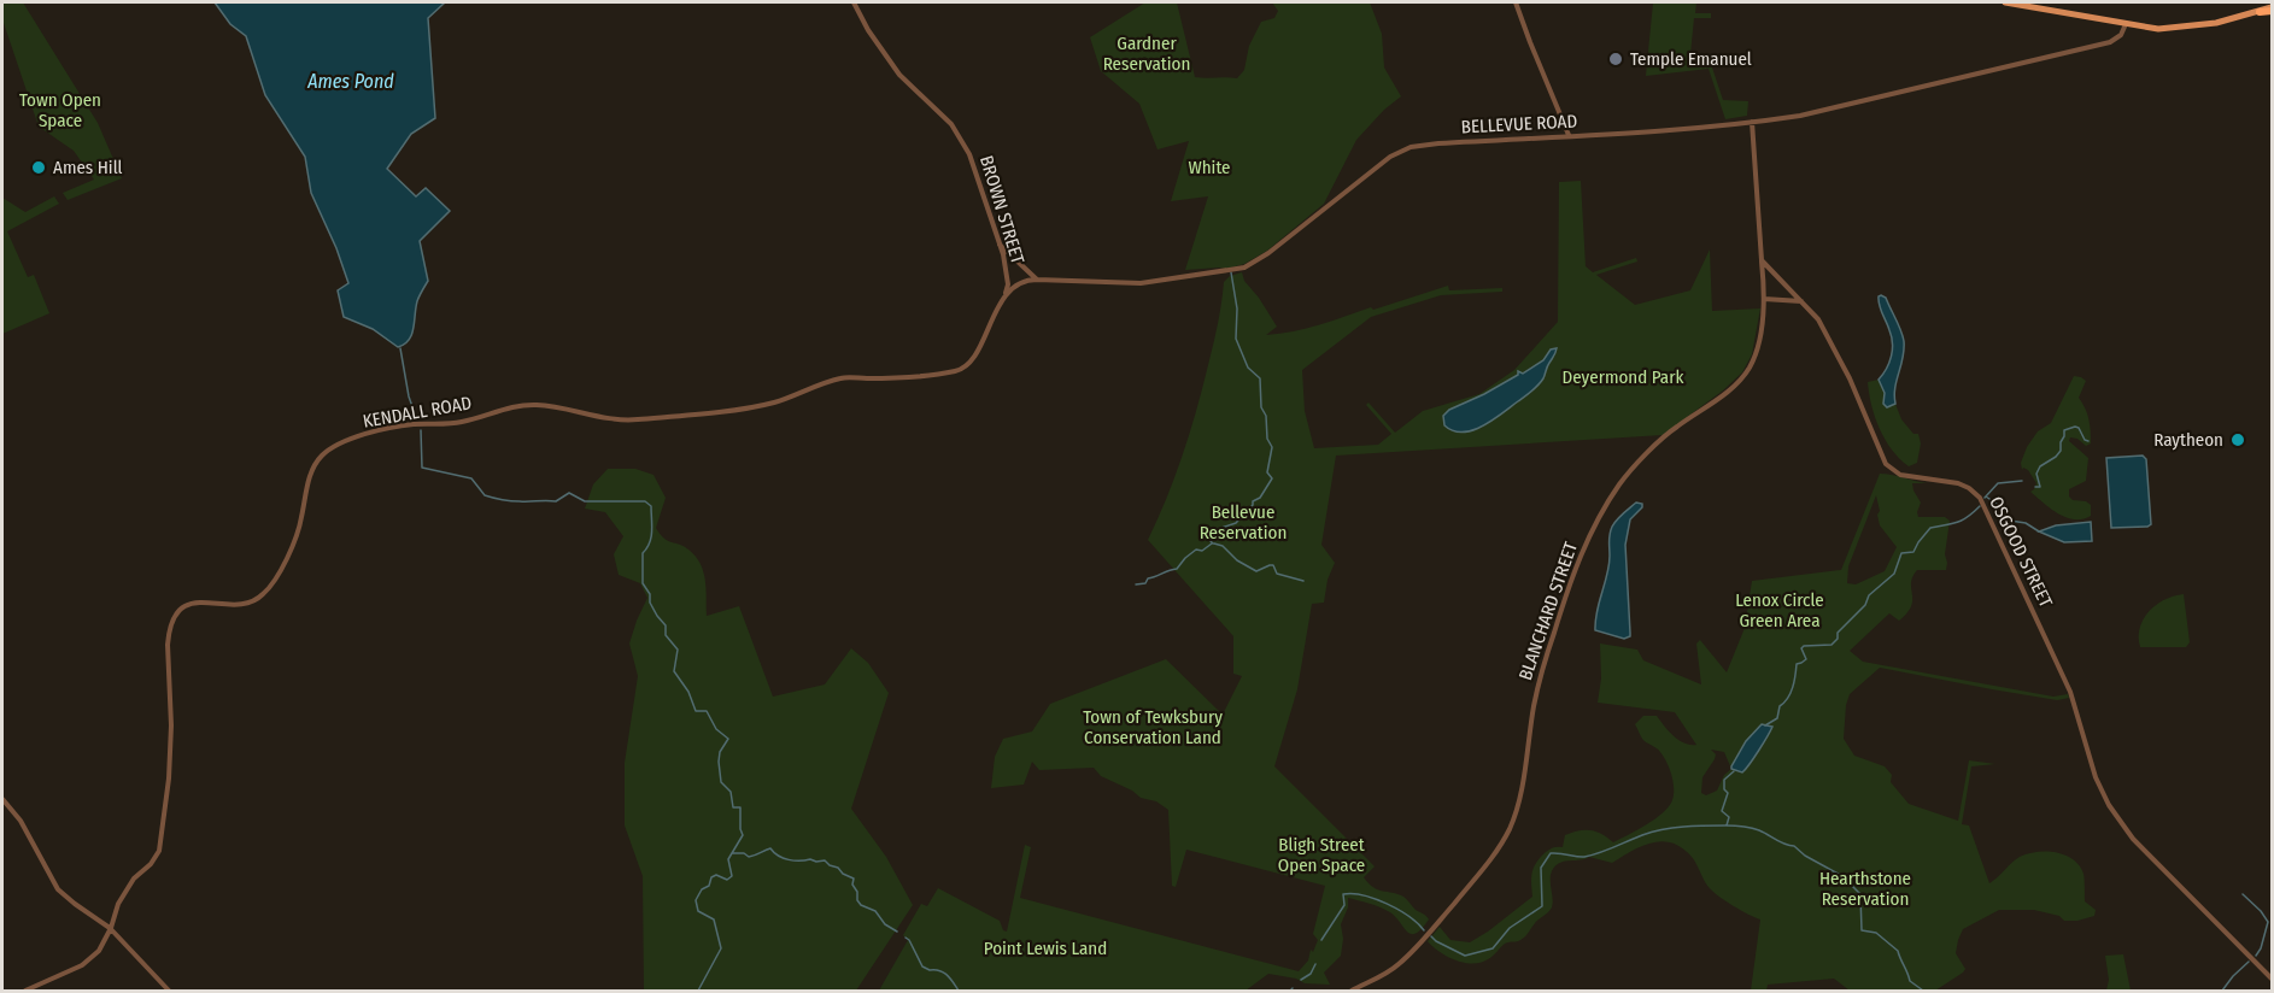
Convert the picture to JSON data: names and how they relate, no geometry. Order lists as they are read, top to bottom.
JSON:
{
  "streets": {
    "street": [
      "BELLEVUE ROAD",
      "BROWN STREET",
      "KENDALL ROAD",
      "OSGOOD STREET",
      "BLANCHARD STREET"
    ]
  },
  "crossings": [
    ["BELLEVUE ROAD", "BROWN STREET"],
    ["BELLEVUE ROAD", "KENDALL ROAD"],
    ["BROWN STREET", "KENDALL ROAD"],
    ["OSGOOD STREET", "BLANCHARD STREET"]
  ],
  "water": ["Ames Pond"],
  "parks": [
    "Gardner Reservation",
    "Town Open Space",
    "White",
    "Deyermond Park",
    "Bellevue Reservation",
    "Lenox Circle Green Area",
    "Town of Tewksbury Conservation Land",
    "Bligh Street Open Space",
    "Hearthstone Reservation",
    "Point Lewis Land"
  ],
  "places": ["Temple Emanuel", "Ames Hill", "Raytheon"]
}
